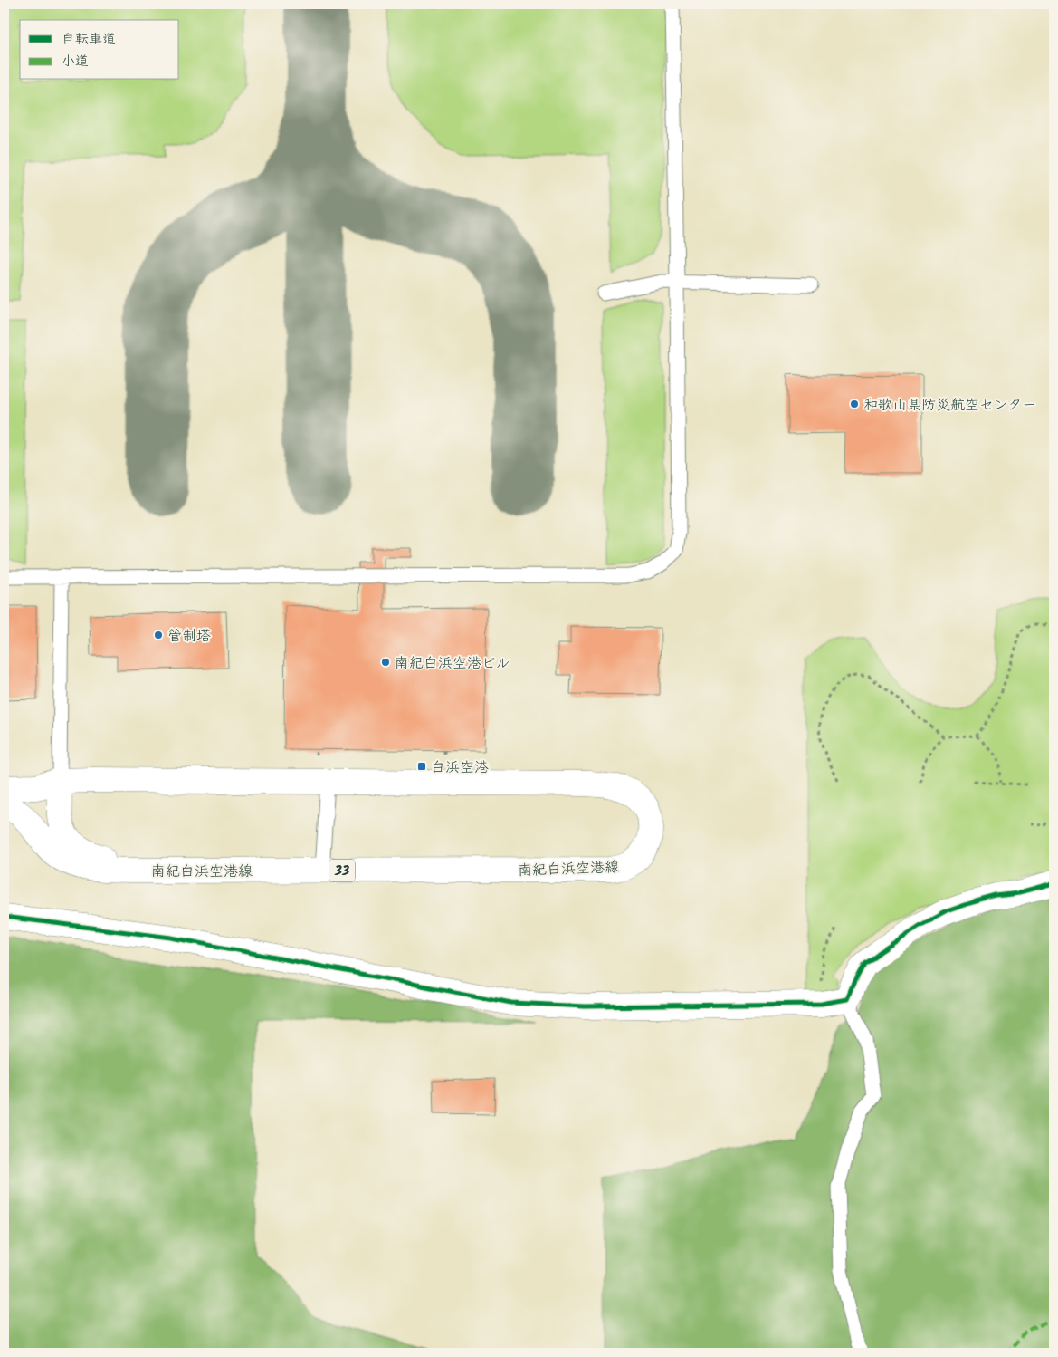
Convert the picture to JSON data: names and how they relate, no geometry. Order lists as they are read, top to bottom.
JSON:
{
  "streets": {
    "main road": ["南紀白浜空港線", "33"]
  },
  "places": {
    "other": ["和歌山県防災航空センター", "管制塔", "南紀白浜空港ビル"],
    "transit": ["白浜空港"]
  },
  "legend": ["自転車道", "小道"]
}
